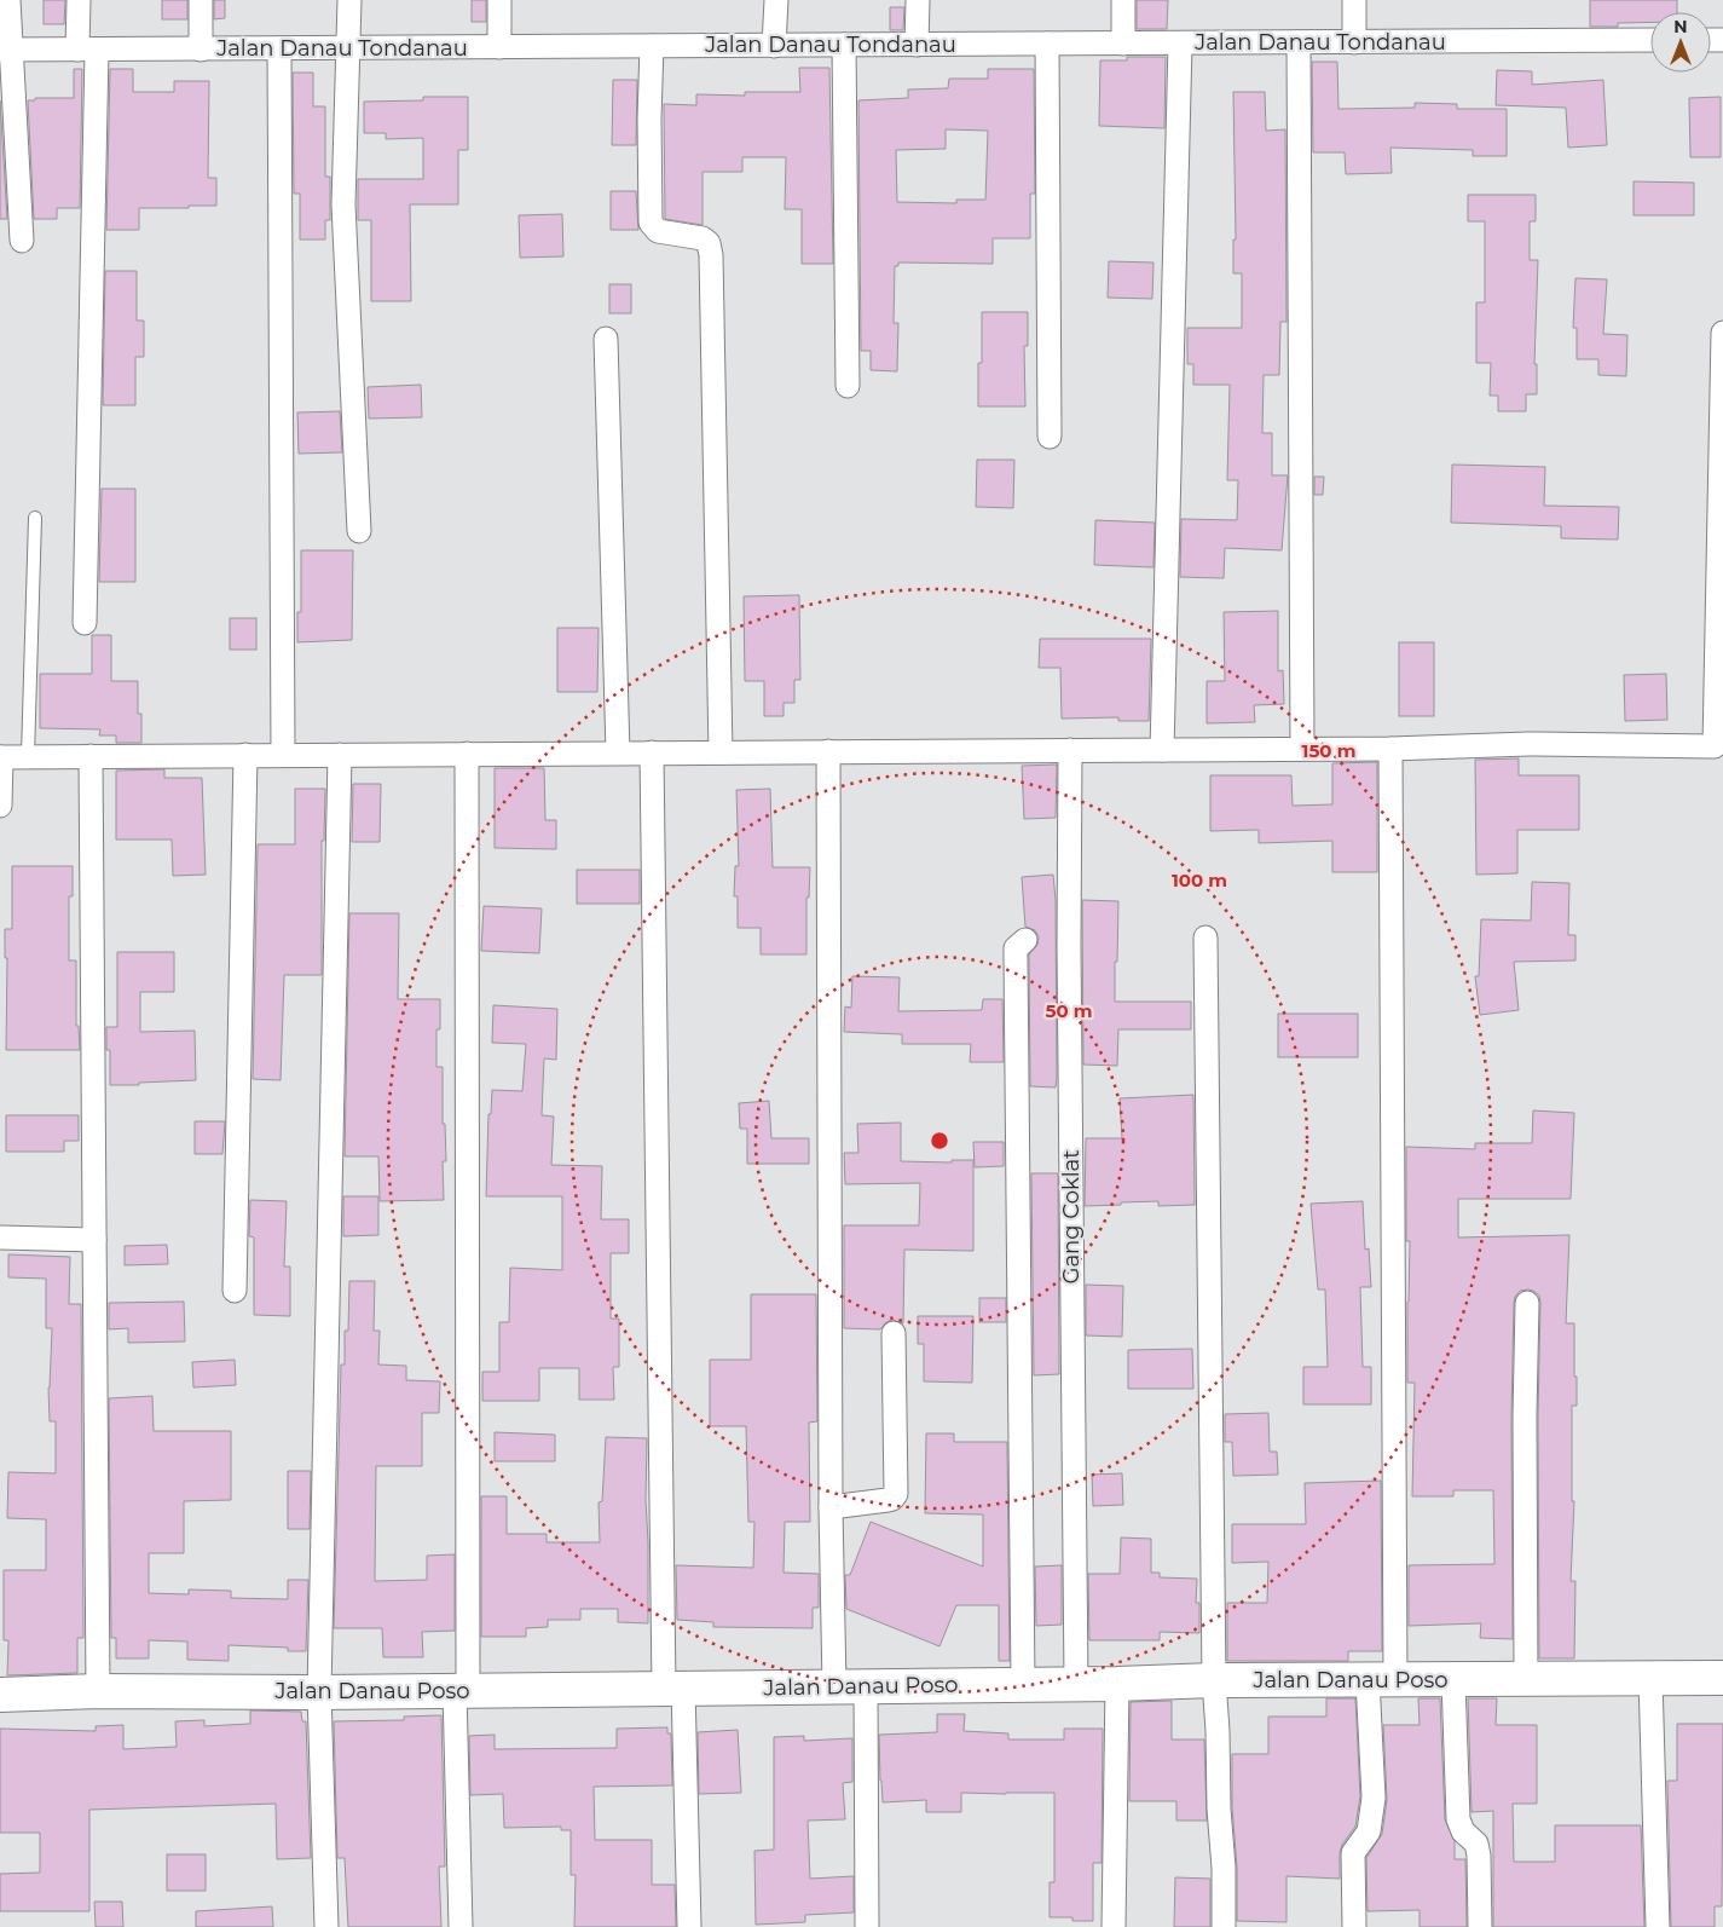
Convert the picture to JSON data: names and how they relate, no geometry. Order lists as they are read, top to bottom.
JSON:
{
  "streets": {
    "street": ["Jalan Danau Tondanau", "Gang Coklat", "Jalan Danau Poso"]
  },
  "crossings": [
    ["Gang Coklat", "Jalan Danau Poso"]
  ],
  "north": "top",
  "rings": ["150 m", "100 m", "50 m"]
}
